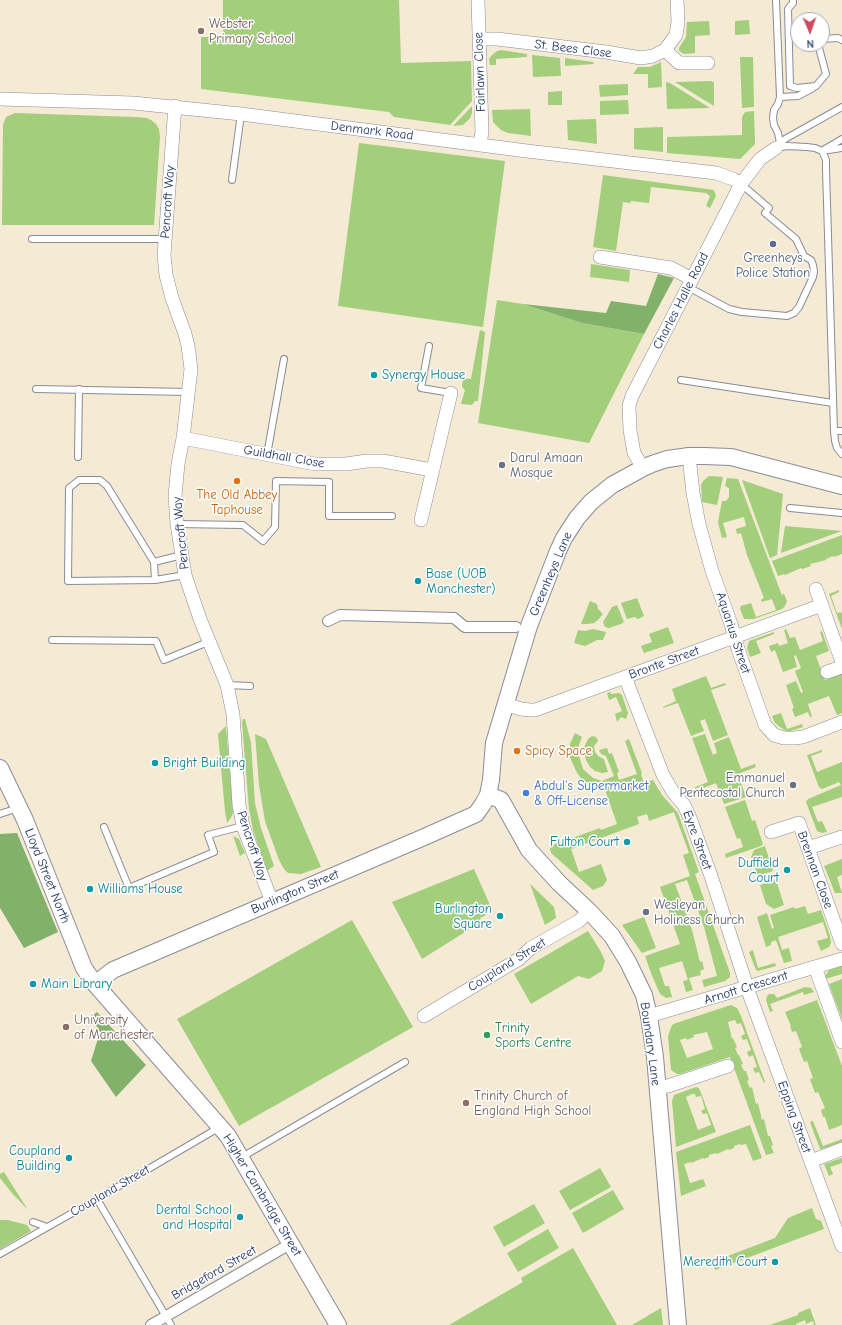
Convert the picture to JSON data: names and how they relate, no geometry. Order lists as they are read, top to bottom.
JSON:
{
  "streets": {
    "street": [
      "St. Bees Close",
      "Fairlawn Close",
      "Denmark Road",
      "Pencroft Way",
      "Charles Halle Road",
      "Guildhall Close",
      "Greenheys Lane",
      "Aquarius Street",
      "Bronte Street",
      "Eyre Street",
      "Brennan Close",
      "Lloyd Street North",
      "Burlington Street",
      "Coupland Street",
      "Arnott Crescent",
      "Boundary Lane",
      "Epping Street",
      "Higher Cambridge Street",
      "Bridgeford Street"
    ]
  },
  "crossings": [
    ["St. Bees Close", "Fairlawn Close"],
    ["Fairlawn Close", "Denmark Road"],
    ["Denmark Road", "Pencroft Way"],
    ["Denmark Road", "Charles Halle Road"],
    ["Pencroft Way", "Guildhall Close"],
    ["Pencroft Way", "Burlington Street"],
    ["Charles Halle Road", "Greenheys Lane"],
    ["Greenheys Lane", "Aquarius Street"],
    ["Greenheys Lane", "Bronte Street"],
    ["Greenheys Lane", "Burlington Street"],
    ["Greenheys Lane", "Boundary Lane"],
    ["Aquarius Street", "Bronte Street"],
    ["Bronte Street", "Eyre Street"],
    ["Eyre Street", "Arnott Crescent"],
    ["Eyre Street", "Epping Street"],
    ["Lloyd Street North", "Burlington Street"],
    ["Lloyd Street North", "Higher Cambridge Street"],
    ["Burlington Street", "Boundary Lane"],
    ["Burlington Street", "Higher Cambridge Street"],
    ["Coupland Street", "Boundary Lane"],
    ["Coupland Street", "Higher Cambridge Street"],
    ["Arnott Crescent", "Boundary Lane"],
    ["Arnott Crescent", "Epping Street"],
    ["Higher Cambridge Street", "Bridgeford Street"]
  ],
  "places": [
    "Webster Primary School",
    "Greenheys Police Station",
    "Synergy House",
    "Darul Amaan Mosque",
    "The Old Abbey Taphouse",
    "Base (UOB Manchester)",
    "Spicy Space",
    "Bright Building",
    "Emmanuel Pentecostal Church",
    "Abdul's Supermarket & Off-License",
    "Fulton Court",
    "Duffield Court",
    "Williams House",
    "Wesleyan Holiness Church",
    "Burlington Square",
    "Main Library",
    "University of Manchester",
    "Trinity Sports Centre",
    "Trinity Church of England High School",
    "Coupland Building",
    "Dental School and Hospital",
    "Meredith Court"
  ],
  "north": "bottom"
}
